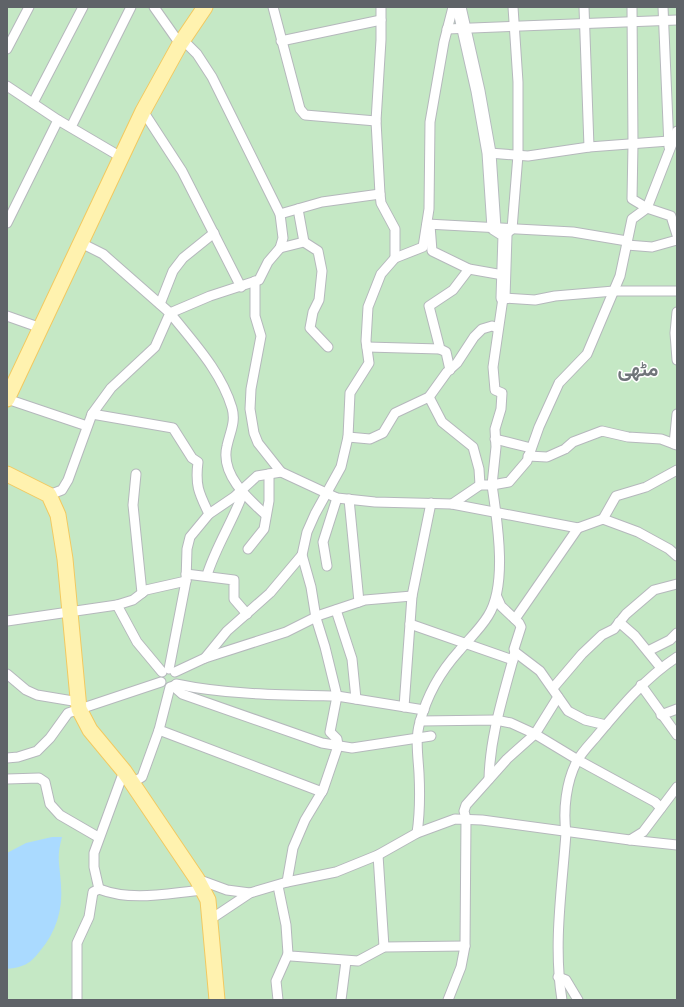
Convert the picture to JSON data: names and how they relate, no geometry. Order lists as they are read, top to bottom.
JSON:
{
  "districts": ["مٹھی"]
}
